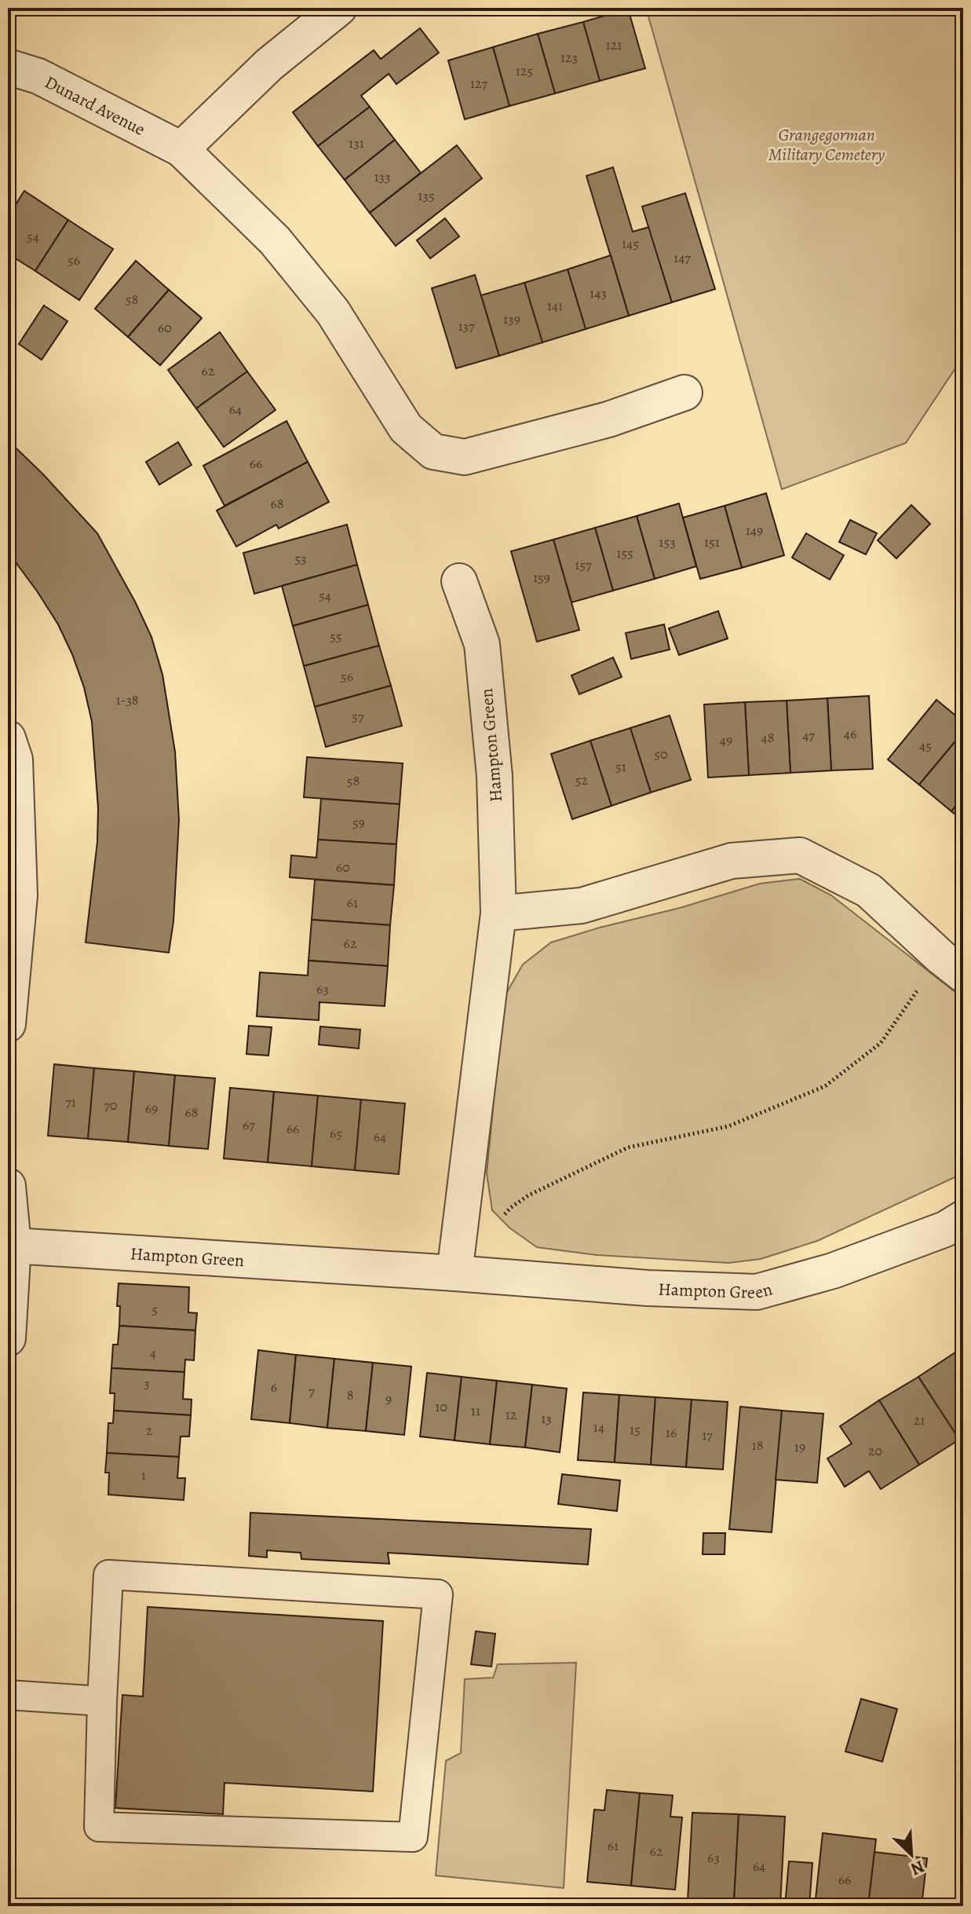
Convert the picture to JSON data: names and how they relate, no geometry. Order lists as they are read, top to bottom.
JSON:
{
  "streets": {
    "street": ["Dunard Avenue", "Hampton Green"]
  },
  "parks": ["Grangegorman Military Cemetery"],
  "house_numbers": [
    "121",
    "123",
    "125",
    "127",
    "131",
    "133",
    "135",
    "54",
    "145",
    "147",
    "56",
    "143",
    "58",
    "141",
    "139",
    "137",
    "60",
    "62",
    "64",
    "66",
    "68",
    "149",
    "153",
    "151",
    "155",
    "53",
    "157",
    "159",
    "54",
    "55",
    "56",
    "1-38",
    "57",
    "46",
    "47",
    "48",
    "49",
    "45",
    "50",
    "51",
    "52",
    "58",
    "59",
    "60",
    "61",
    "62",
    "63",
    "71",
    "70",
    "69",
    "68",
    "67",
    "66",
    "65",
    "64",
    "5",
    "4",
    "3",
    "6",
    "7",
    "8",
    "9",
    "10",
    "11",
    "12",
    "13",
    "21",
    "14",
    "15",
    "2",
    "16",
    "17",
    "18",
    "19",
    "20",
    "1",
    "61",
    "62",
    "63",
    "64",
    "66"
  ],
  "north": "bottom right"
}
